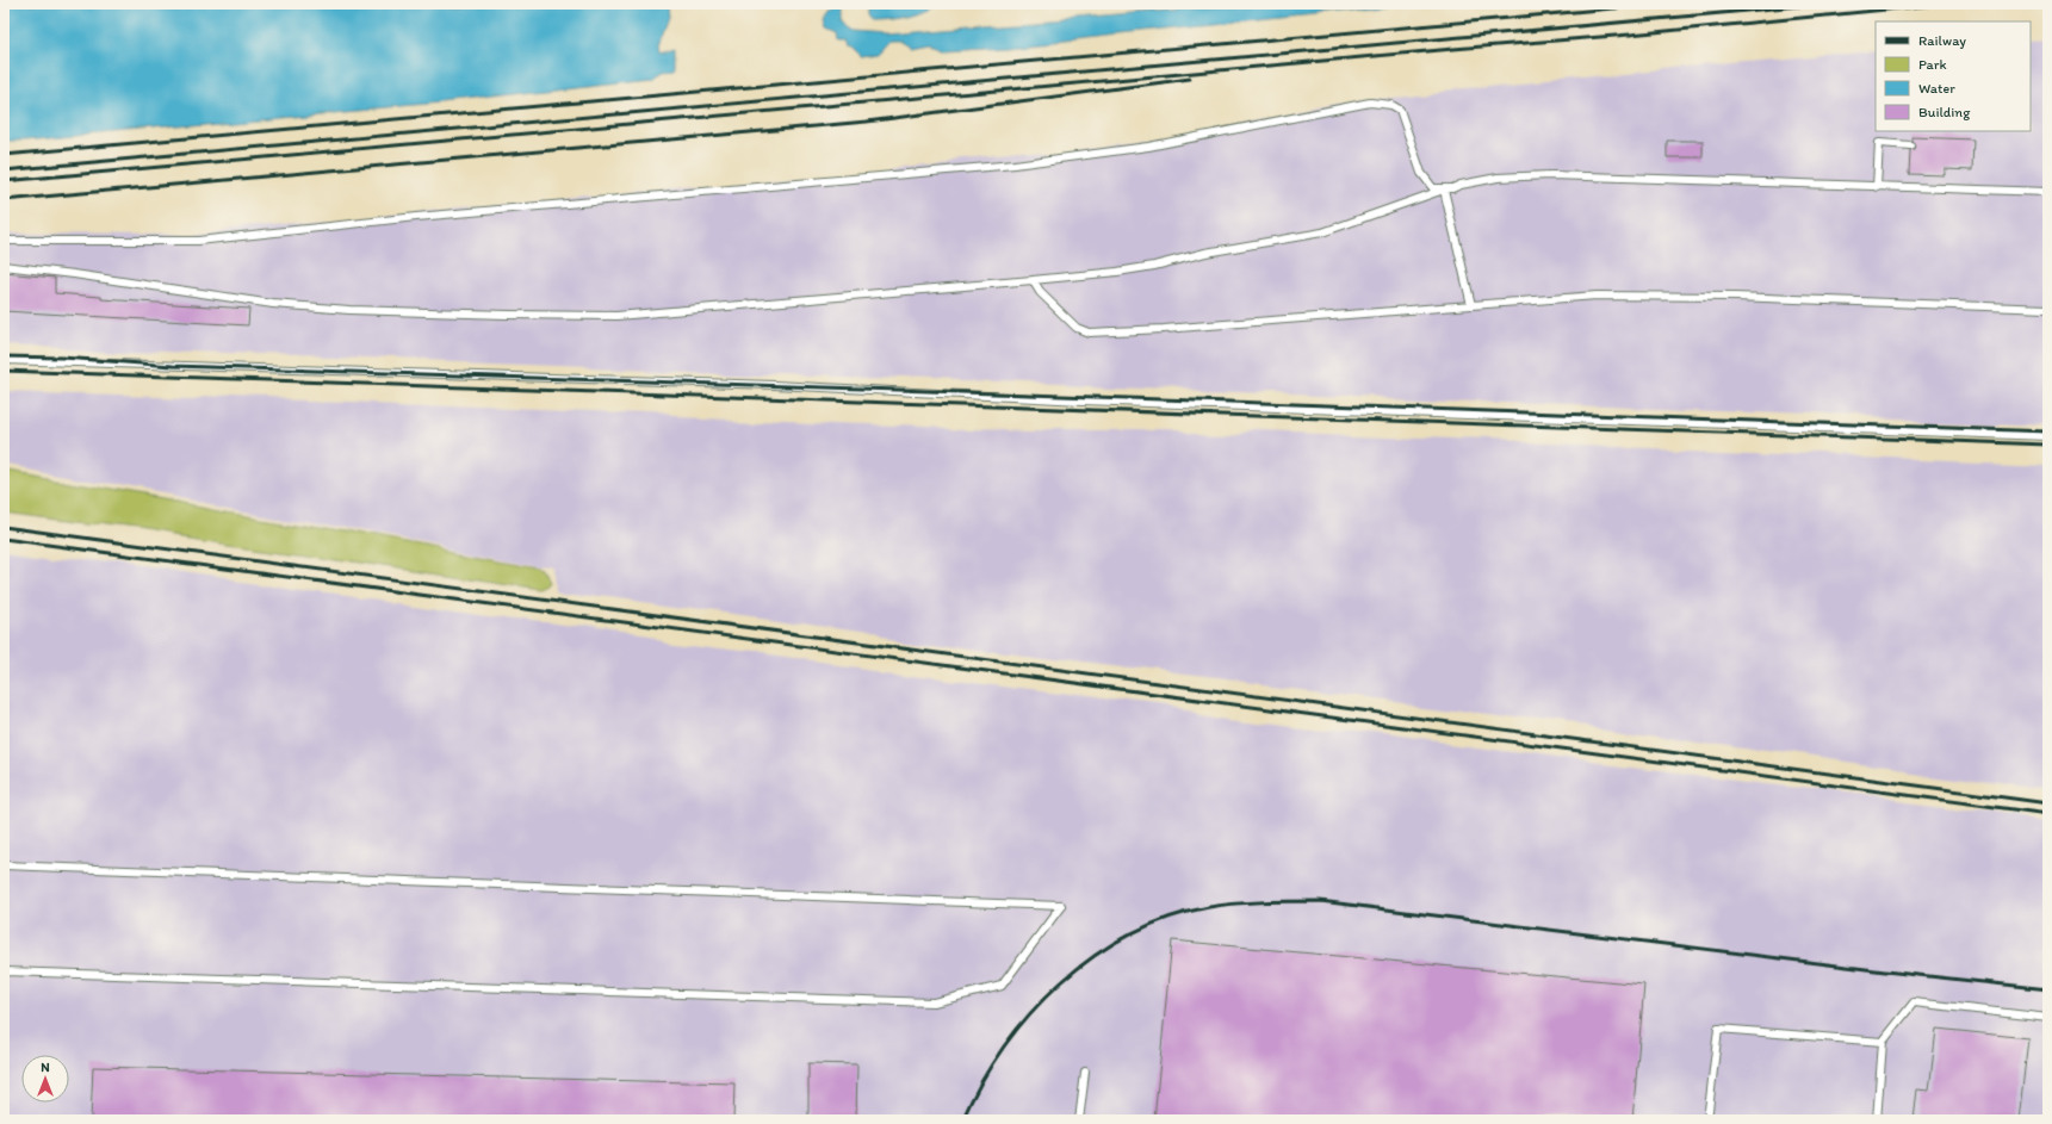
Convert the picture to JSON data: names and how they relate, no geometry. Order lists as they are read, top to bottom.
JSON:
{
  "legend": [
    "Railway",
    "Park",
    "Water",
    "Building"
  ],
  "north": "top"
}
